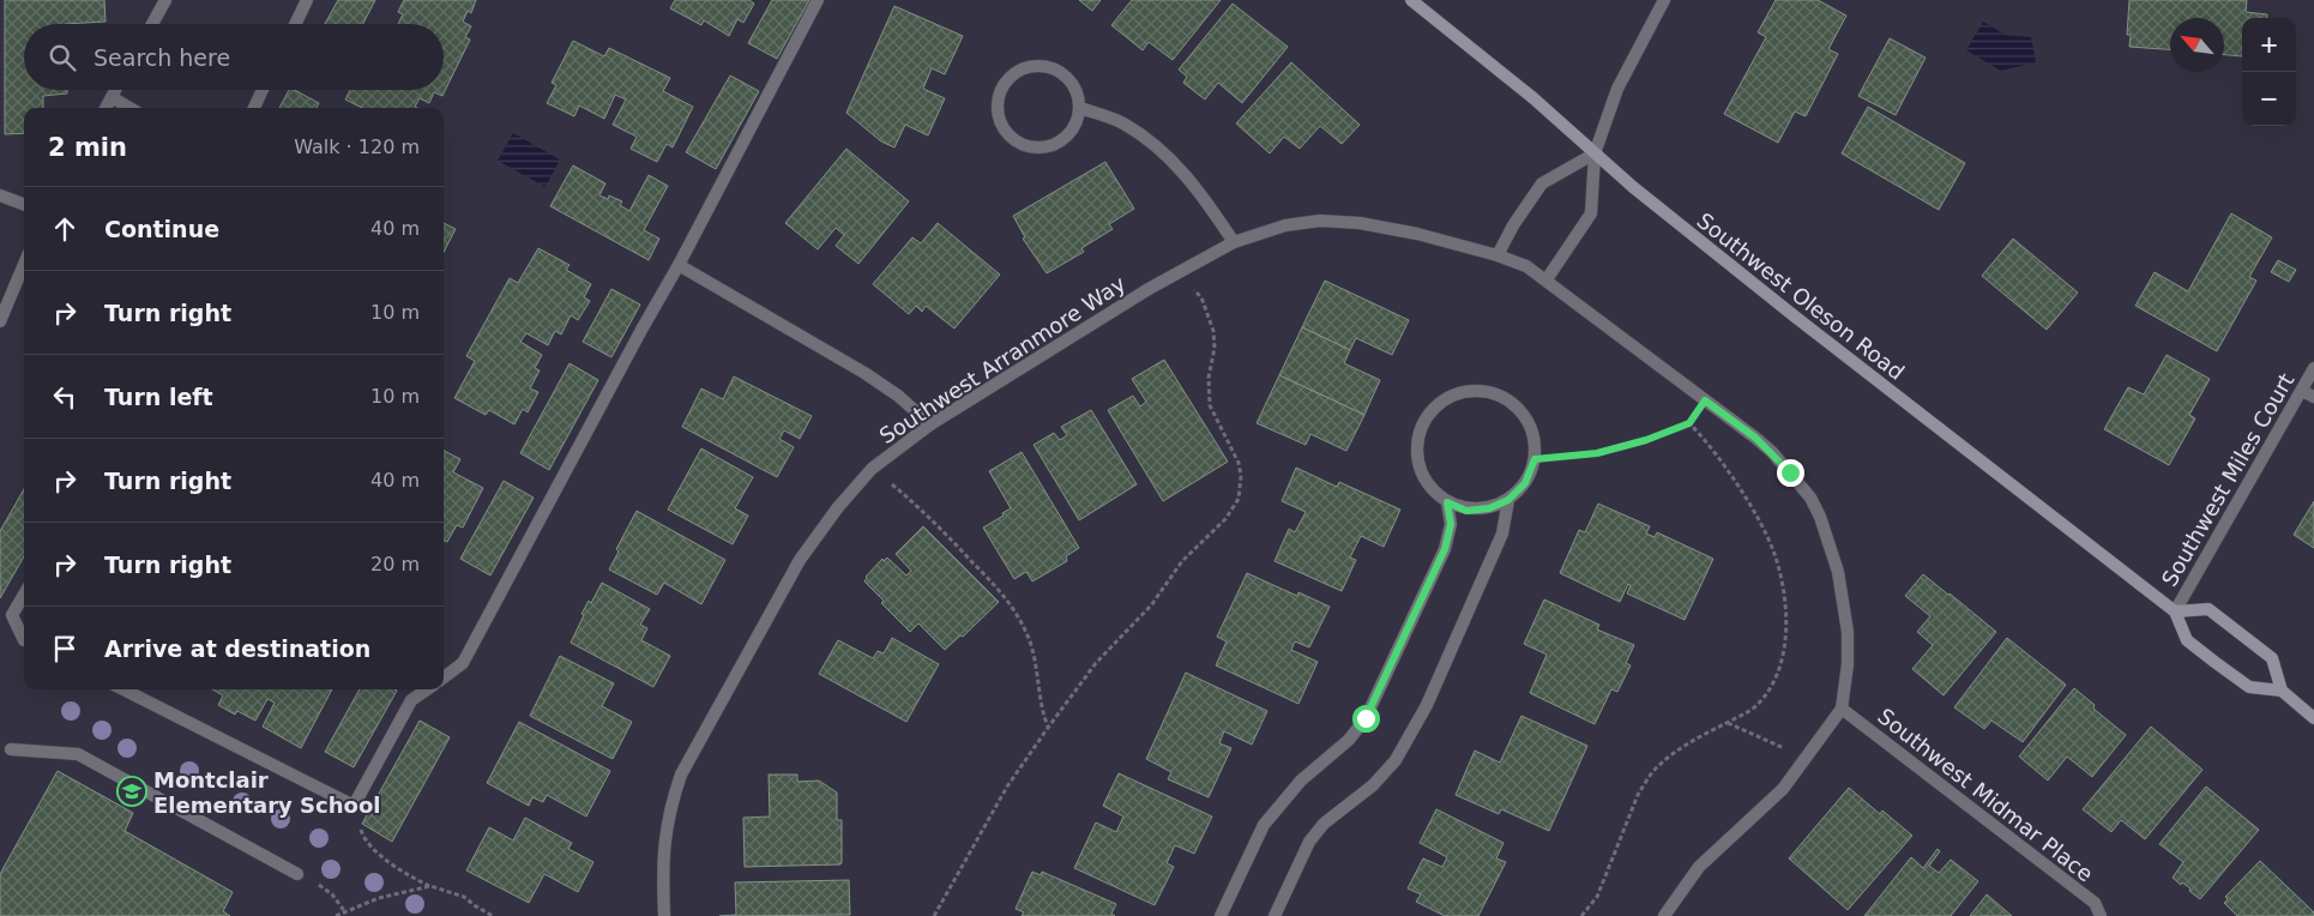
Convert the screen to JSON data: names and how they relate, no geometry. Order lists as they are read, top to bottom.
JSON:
{
  "streets": {
    "main road": ["Southwest Oleson Road"],
    "street": ["Southwest Arranmore Way", "Southwest Miles Court", "Southwest Midmar Place"]
  },
  "crossings": [
    ["Southwest Oleson Road", "Southwest Miles Court"],
    ["Southwest Arranmore Way", "Southwest Midmar Place"]
  ],
  "places": {
    "school or university": ["Montclair Elementary School"]
  },
  "north": "top left",
  "page": {
    "map_buttons": ["+", "−"],
    "search": "Search here",
    "heading": ["2 min", "Walk · 120 m"],
    "list": [
      ["Continue", "40 m"],
      ["Turn right", "10 m"],
      ["Turn left", "10 m"],
      ["Turn right", "40 m"],
      ["Turn right", "20 m"],
      "Arrive at destination"
    ]
  }
}
